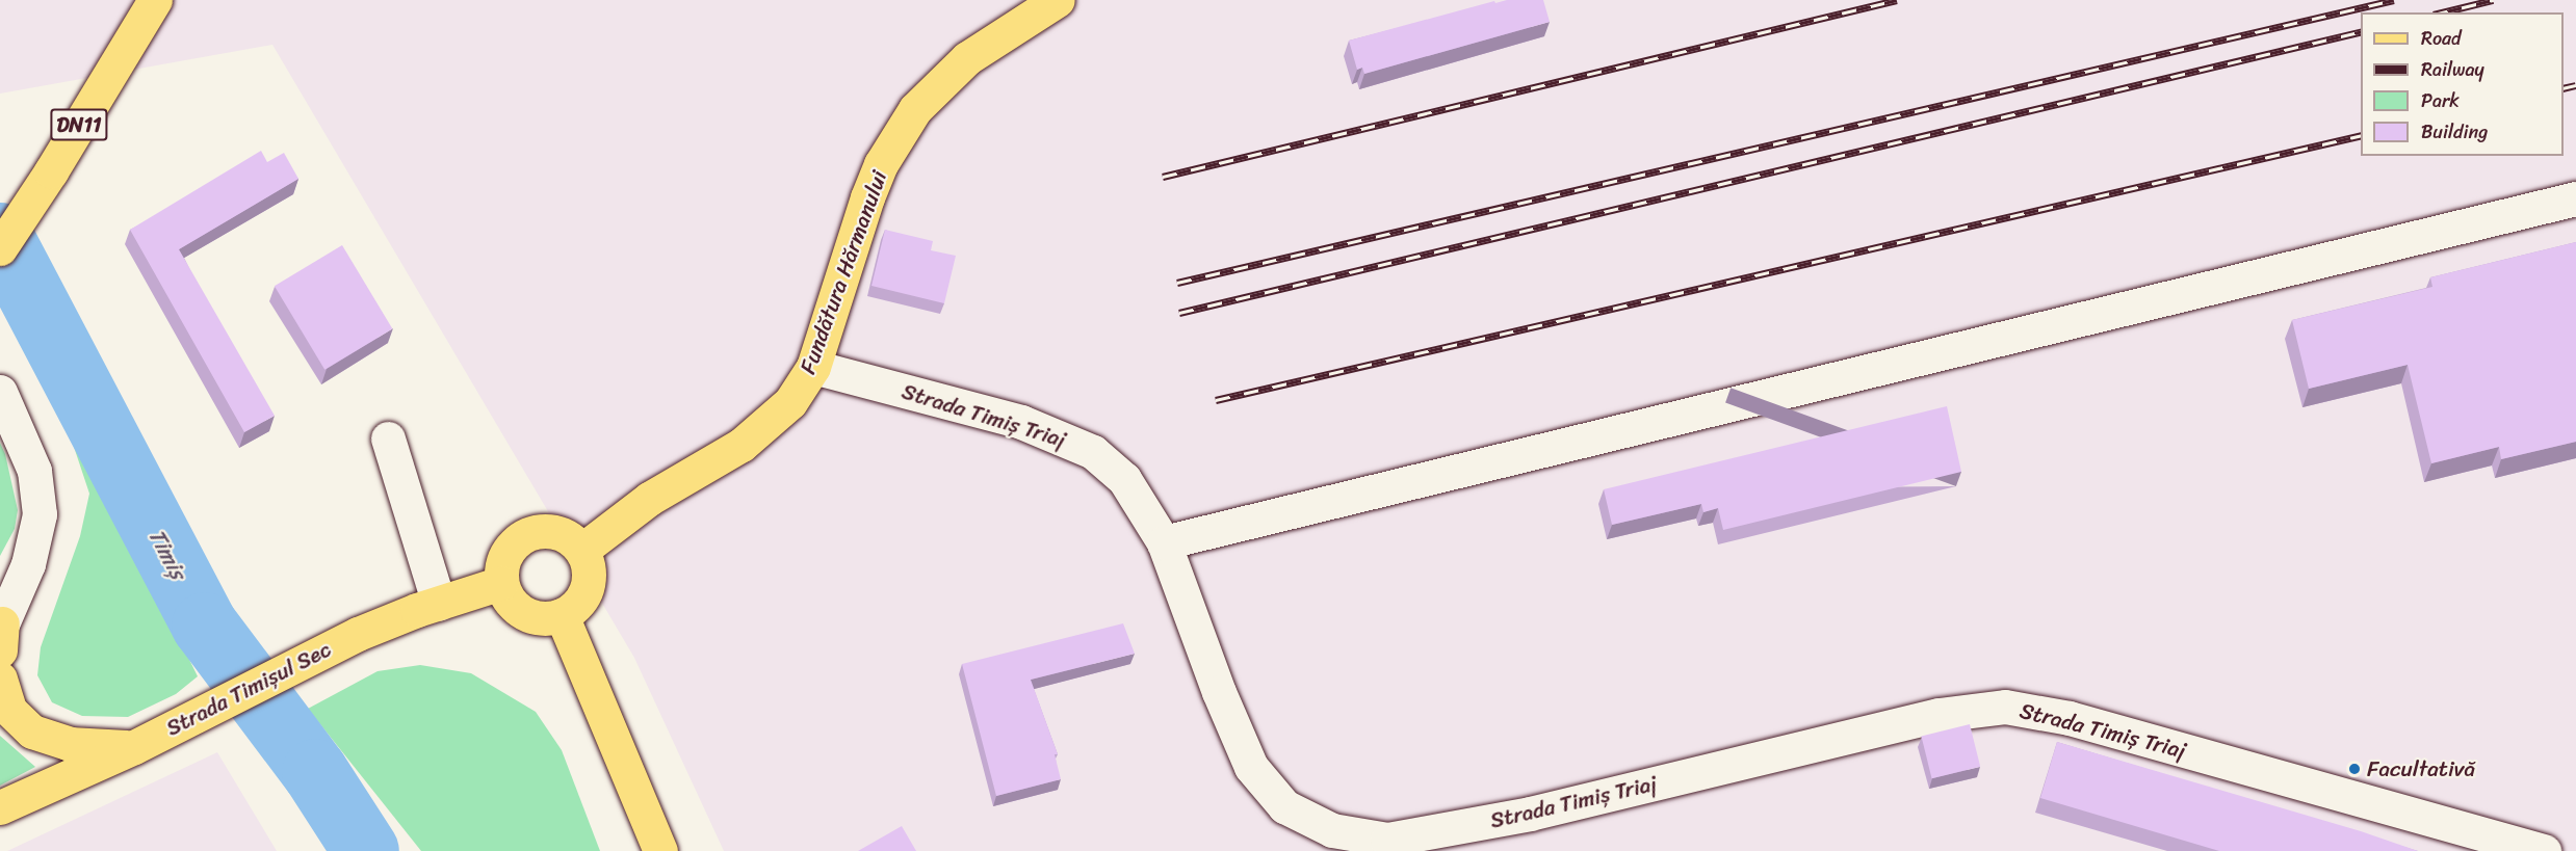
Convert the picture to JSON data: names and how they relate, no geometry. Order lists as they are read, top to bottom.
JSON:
{
  "streets": {
    "main road": ["DN11", "Fundătura Hărmanului", "Strada Timișul Sec"],
    "street": ["Strada Timiș Triaj"]
  },
  "crossings": [
    ["Fundătura Hărmanului", "Strada Timiș Triaj"],
    ["Fundătura Hărmanului", "Strada Timișul Sec"]
  ],
  "water": ["Timiș"],
  "places": ["Facultativă"],
  "legend": [
    "Road",
    "Railway",
    "Park",
    "Building"
  ]
}
